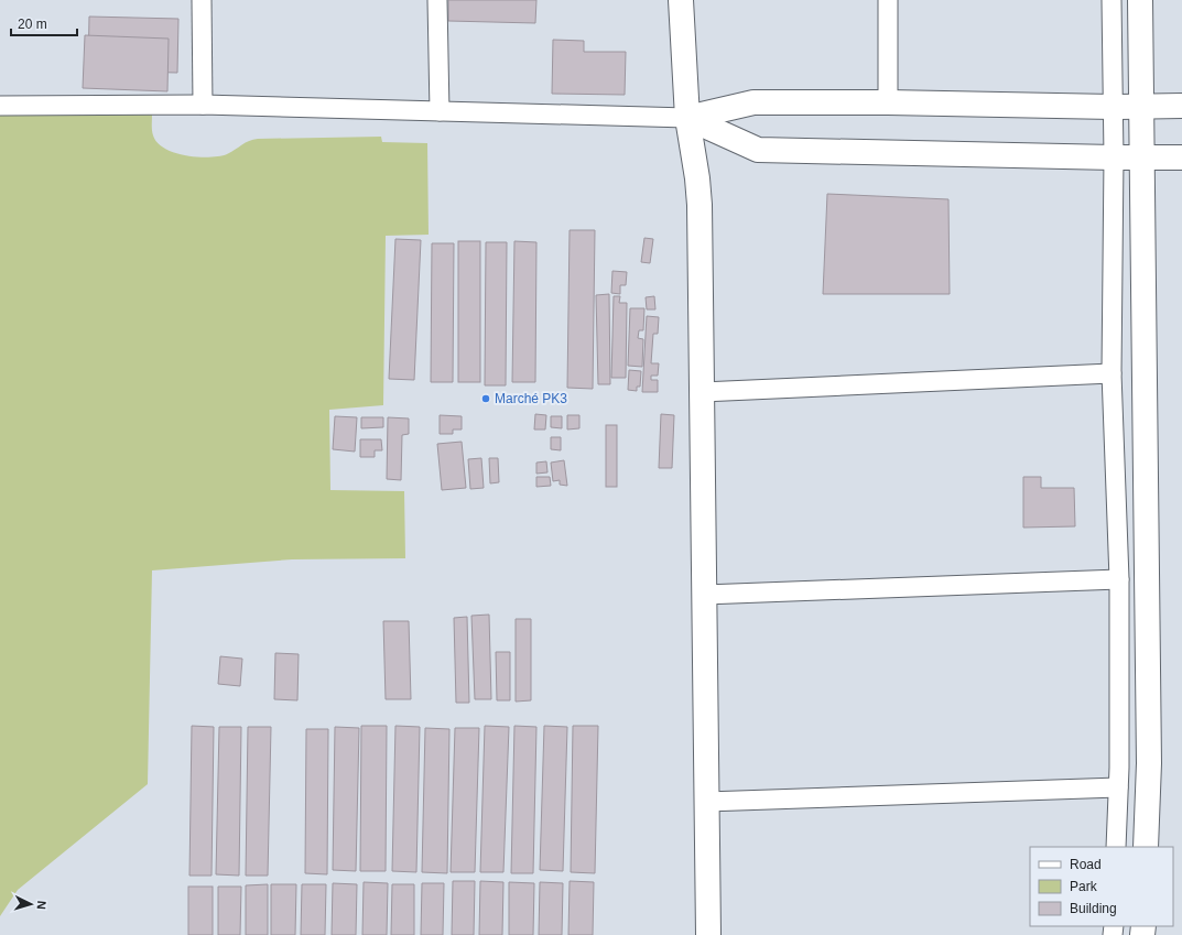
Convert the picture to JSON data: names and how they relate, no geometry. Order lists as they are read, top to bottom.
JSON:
{
  "places": ["Marché PK3"],
  "legend": ["Road", "Park", "Building"],
  "scale_bar": "20 m",
  "north": "right"
}
